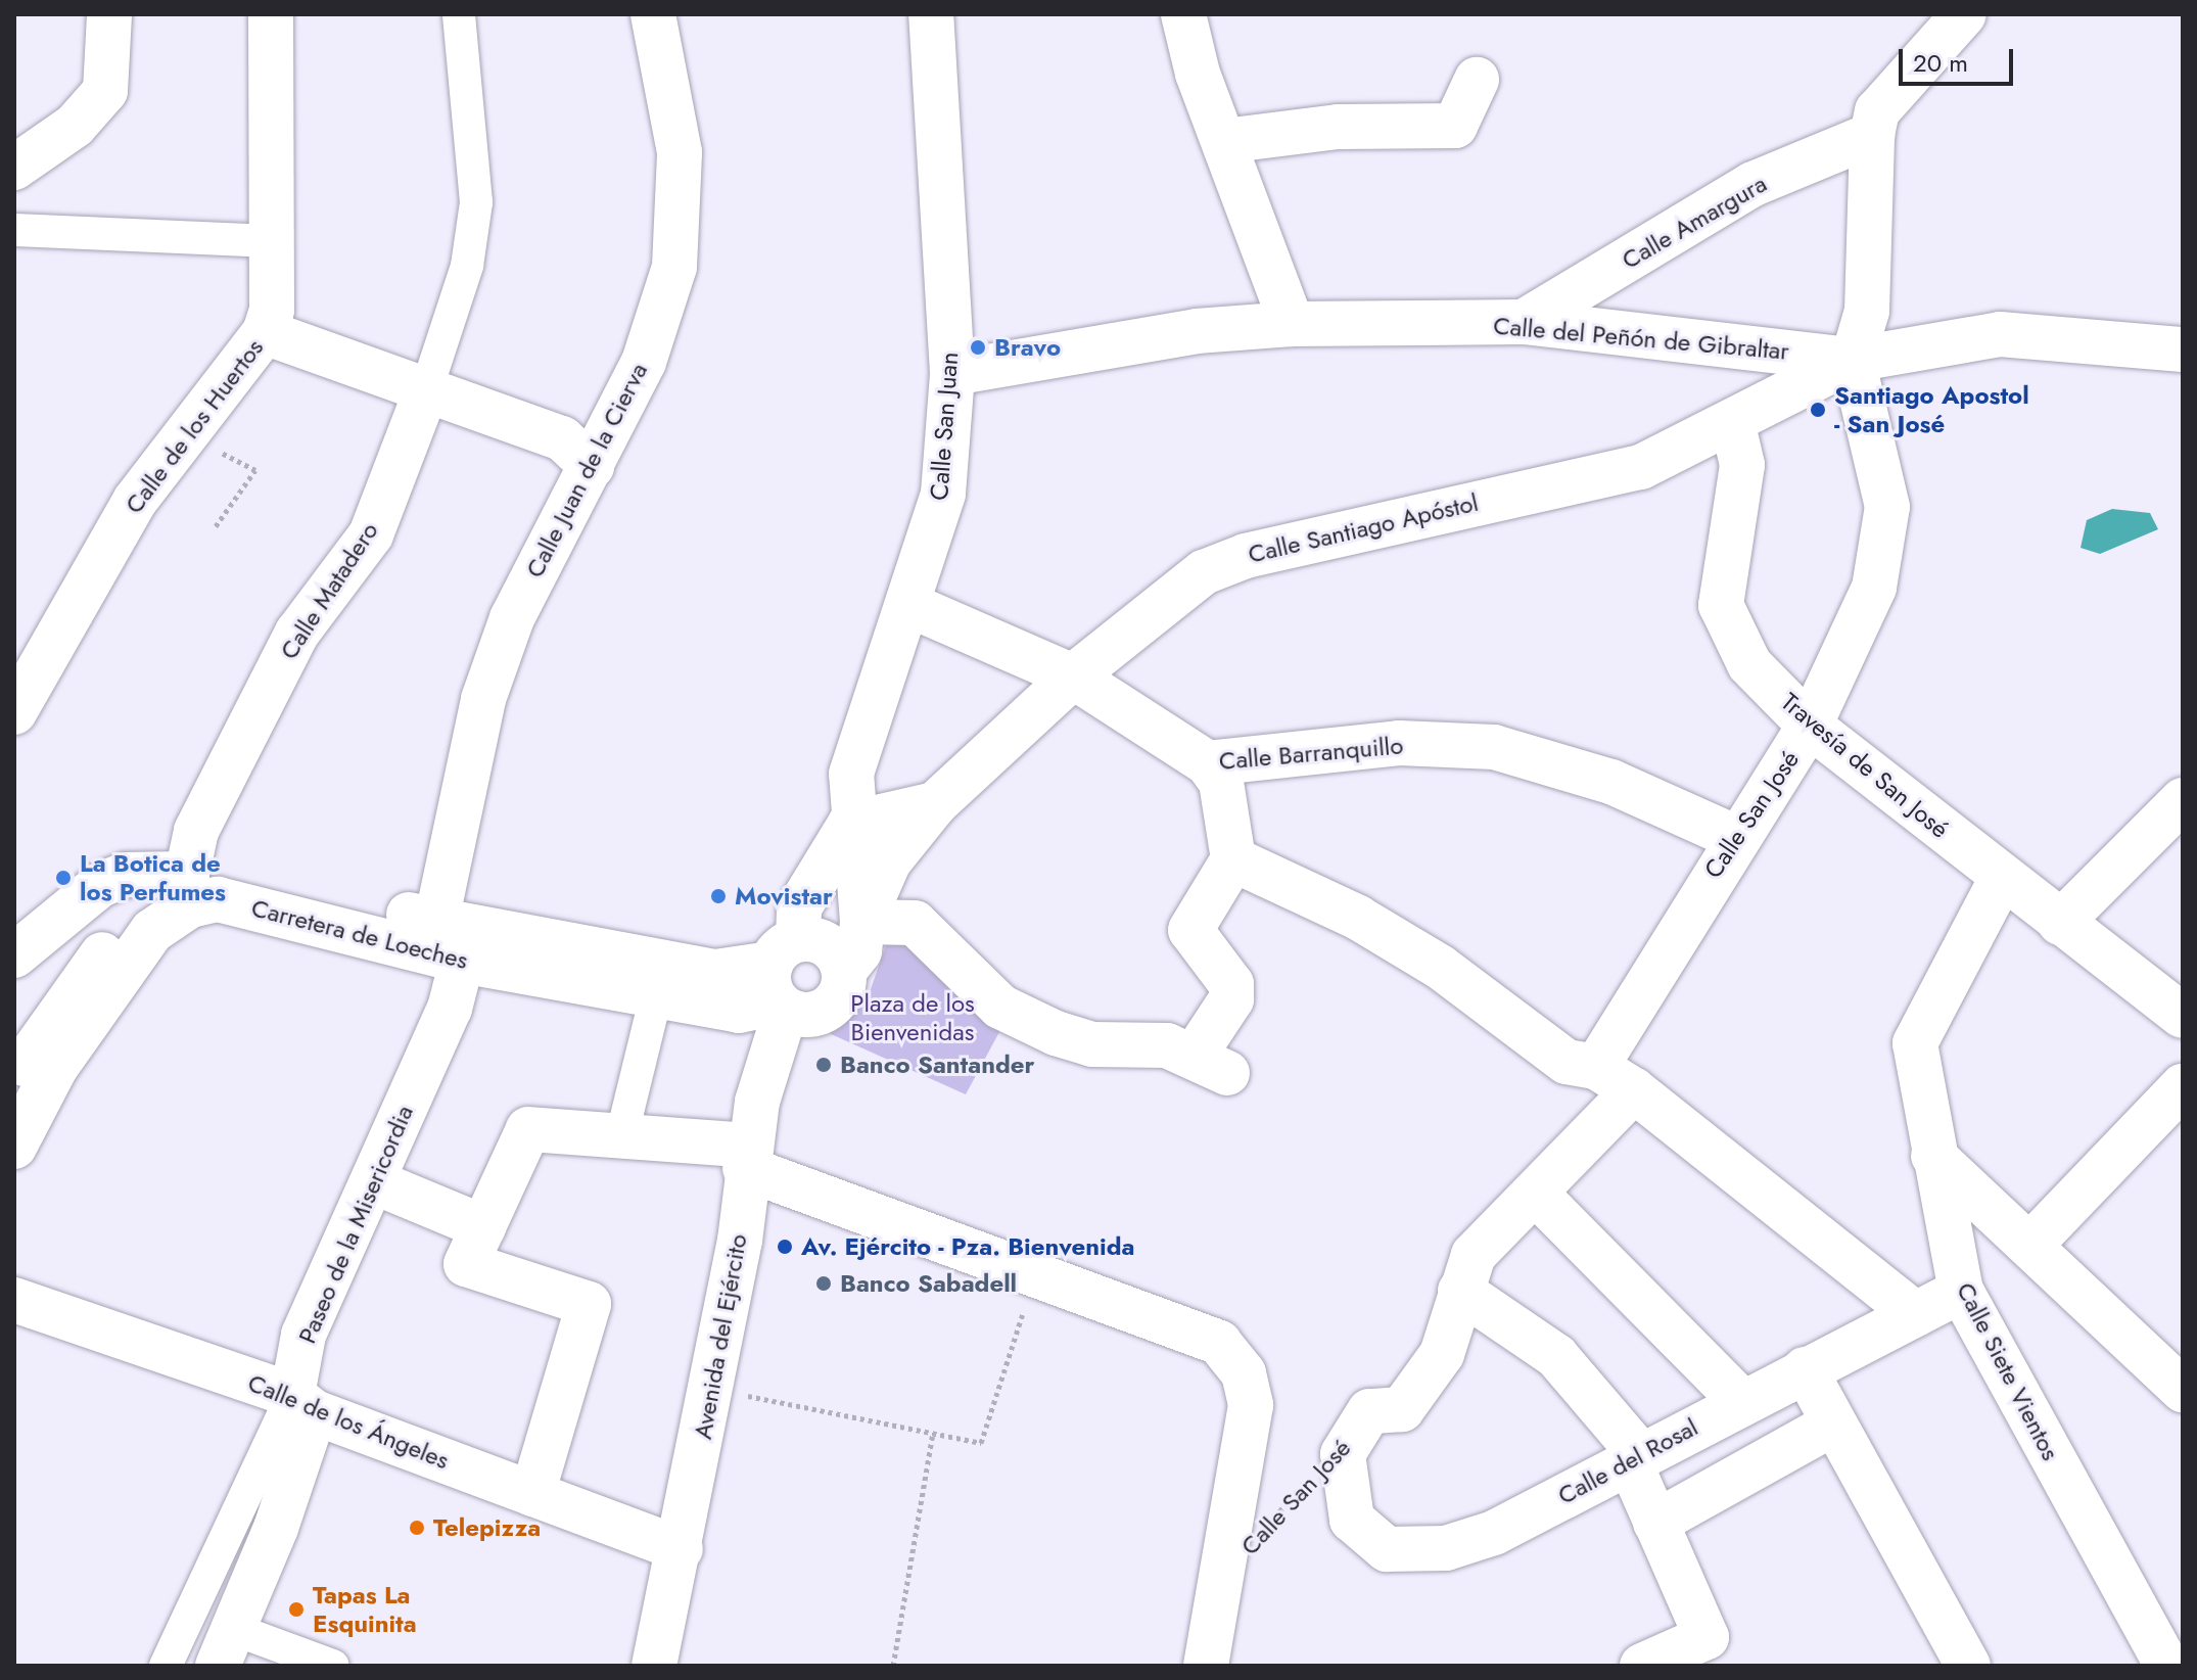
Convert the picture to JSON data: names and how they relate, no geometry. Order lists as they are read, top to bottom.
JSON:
{
  "streets": {
    "street": [
      "Calle Amargura",
      "Calle del Peñón de Gibraltar",
      "Calle de los Huertos",
      "Calle San Juan",
      "Calle Juan de la Cierva",
      "Calle Santiago Apóstol",
      "Calle Matadero",
      "Calle Barranquillo",
      "Travesía de San José",
      "Calle San José",
      "Carretera de Loeches",
      "Paseo de la Misericordia",
      "Avenida del Ejército",
      "Calle Siete Vientos",
      "Calle de los Ángeles",
      "Calle del Rosal"
    ]
  },
  "crossings": [
    ["Calle Amargura", "Calle del Peñón de Gibraltar"],
    ["Calle del Peñón de Gibraltar", "Calle San Juan"],
    ["Calle del Peñón de Gibraltar", "Calle Santiago Apóstol"],
    ["Calle del Peñón de Gibraltar", "Calle San José"],
    ["Calle San Juan", "Calle Santiago Apóstol"],
    ["Calle San Juan", "Calle Barranquillo"],
    ["Calle Juan de la Cierva", "Carretera de Loeches"],
    ["Calle Santiago Apóstol", "Calle Barranquillo"],
    ["Calle Santiago Apóstol", "Travesía de San José"],
    ["Calle Santiago Apóstol", "Calle San José"],
    ["Calle Matadero", "Carretera de Loeches"],
    ["Calle Barranquillo", "Calle San José"],
    ["Travesía de San José", "Calle San José"],
    ["Travesía de San José", "Calle Siete Vientos"],
    ["Calle San José", "Calle del Rosal"],
    ["Carretera de Loeches", "Paseo de la Misericordia"],
    ["Carretera de Loeches", "Avenida del Ejército"],
    ["Paseo de la Misericordia", "Calle de los Ángeles"],
    ["Avenida del Ejército", "Calle de los Ángeles"],
    ["Calle Siete Vientos", "Calle del Rosal"]
  ],
  "parks": ["Plaza de los Bienvenidas"],
  "places": [
    "Bravo",
    "Santiago Apostol - San José",
    "La Botica de los Perfumes",
    "Movistar",
    "Banco Santander",
    "Av. Ejército - Pza. Bienvenida",
    "Banco Sabadell",
    "Telepizza",
    "Tapas La Esquinita"
  ],
  "scale_bar": "20 m"
}
